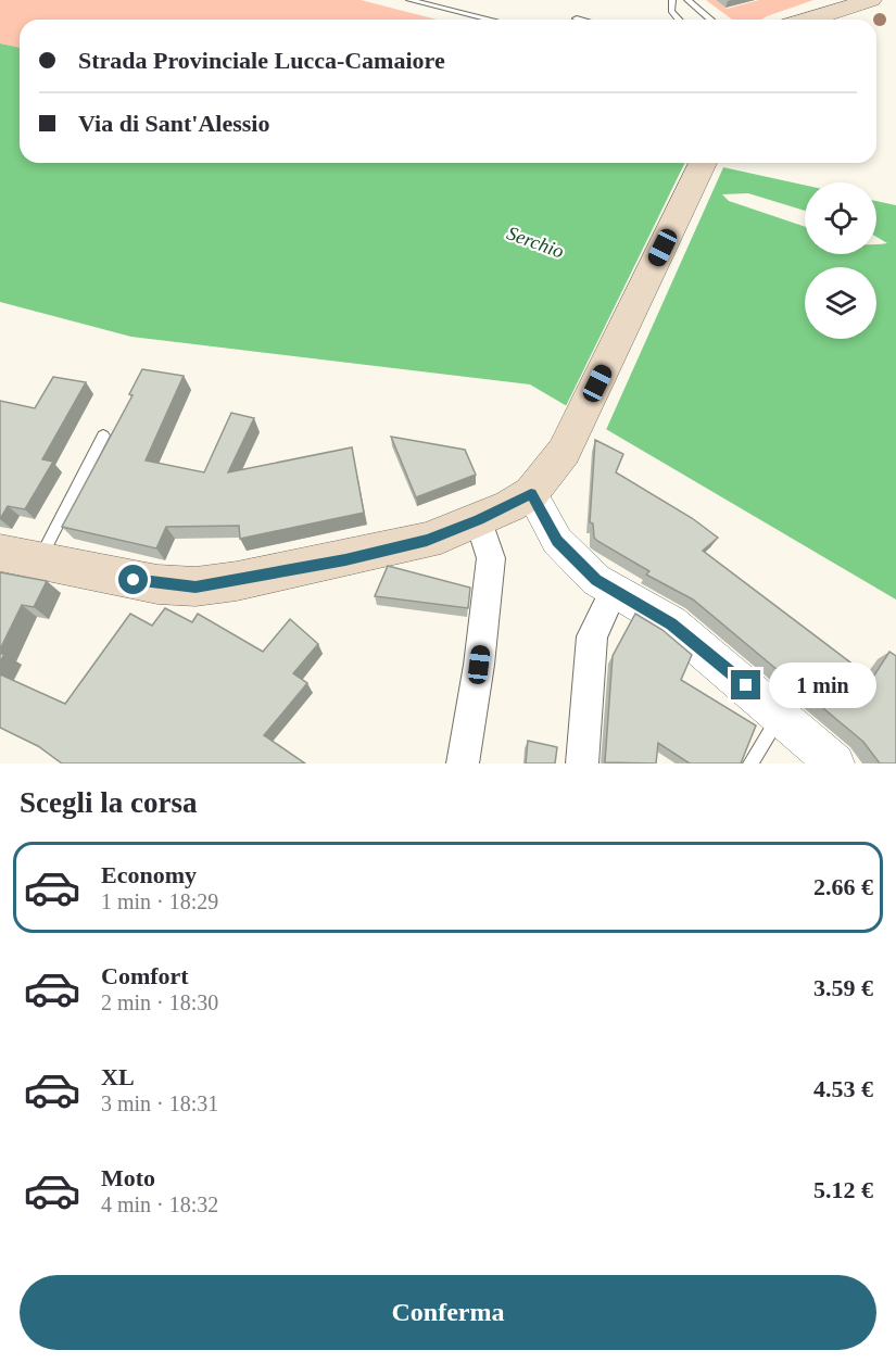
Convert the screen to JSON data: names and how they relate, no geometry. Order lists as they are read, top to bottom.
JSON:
{
  "water": ["Serchio"],
  "page": {
    "banner": ["Strada Provinciale Lucca-Camaiore", "Via di Sant'Alessio"],
    "bubble": "1 min",
    "heading": "Scegli la corsa",
    "list": [
      {
        "name": "Economy",
        "note": "1 min · 18:29",
        "value": "2.66 €"
      },
      {
        "name": "Comfort",
        "note": "2 min · 18:30",
        "value": "3.59 €"
      },
      {
        "name": "XL",
        "note": "3 min · 18:31",
        "value": "4.53 €"
      },
      {
        "name": "Moto",
        "note": "4 min · 18:32",
        "value": "5.12 €"
      }
    ],
    "buttons": "Conferma"
  }
}
